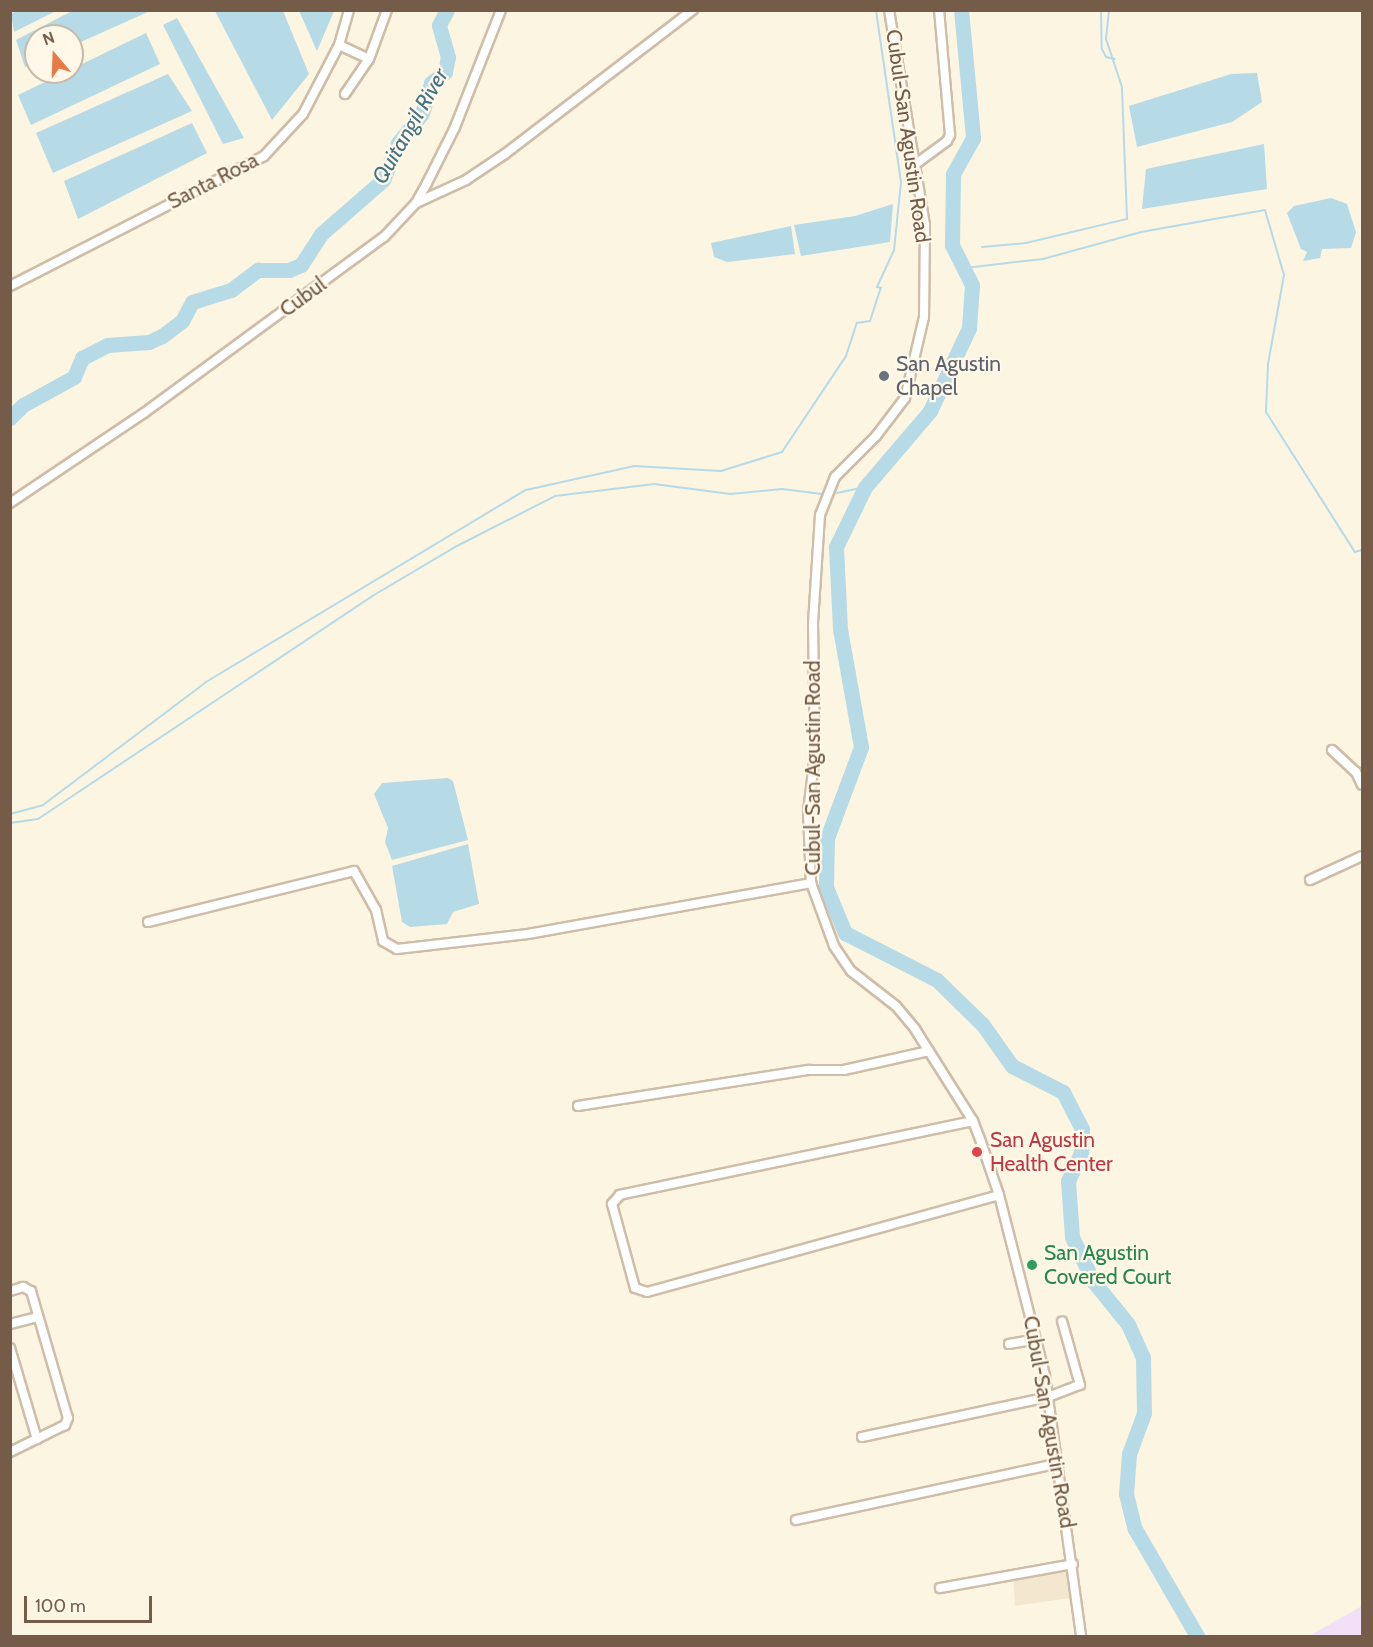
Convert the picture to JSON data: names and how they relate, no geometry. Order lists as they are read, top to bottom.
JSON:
{
  "streets": {
    "street": ["Cubul-San Agustin Road", "Santa Rosa", "Cubul"]
  },
  "water": ["Quitangil River"],
  "places": ["San Agustin Chapel", "San Agustin Health Center", "San Agustin Covered Court"],
  "scale_bar": "100 m",
  "north": "top"
}
